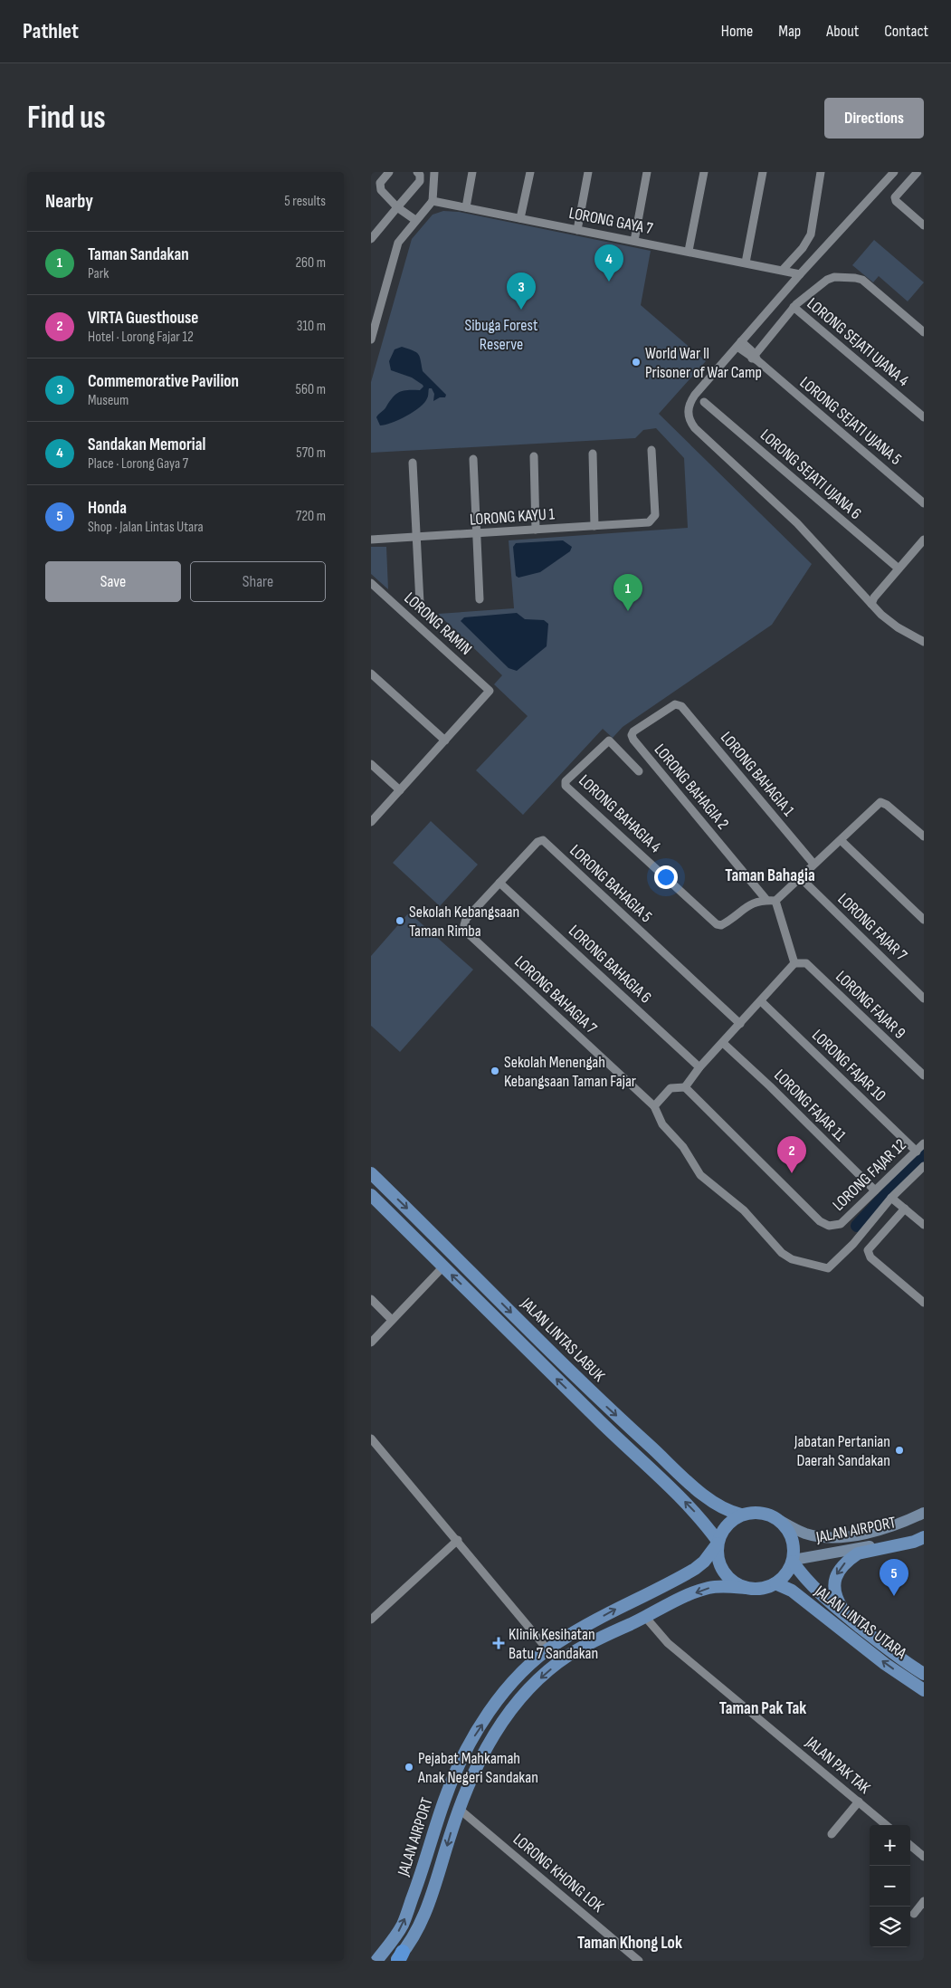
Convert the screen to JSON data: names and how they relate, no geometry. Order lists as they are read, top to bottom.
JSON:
{
  "streets": {
    "main road": ["JALAN LINTAS LABUK", "JALAN AIRPORT", "JALAN LINTAS UTARA"],
    "street": [
      "LORONG GAYA 7",
      "LORONG SEJATI UJANA 4",
      "LORONG SEJATI UJANA 5",
      "LORONG SEJATI UJANA 6",
      "LORONG KAYU 1",
      "LORONG RAMIN",
      "LORONG BAHAGIA 1",
      "LORONG BAHAGIA 2",
      "LORONG BAHAGIA 4",
      "LORONG BAHAGIA 5",
      "LORONG FAJAR 7",
      "LORONG BAHAGIA 6",
      "LORONG BAHAGIA 7",
      "LORONG FAJAR 9",
      "LORONG FAJAR 10",
      "LORONG FAJAR 11",
      "LORONG FAJAR 12",
      "JALAN PAK TAK",
      "LORONG KHONG LOK"
    ]
  },
  "crossings": [
    ["LORONG BAHAGIA 1", "LORONG BAHAGIA 2"],
    ["LORONG BAHAGIA 2", "LORONG BAHAGIA 4"],
    ["LORONG BAHAGIA 5", "LORONG BAHAGIA 6"],
    ["LORONG BAHAGIA 5", "LORONG BAHAGIA 7"],
    ["LORONG FAJAR 10", "LORONG FAJAR 12"],
    ["LORONG FAJAR 11", "LORONG FAJAR 12"],
    ["JALAN LINTAS LABUK", "JALAN AIRPORT"],
    ["JALAN LINTAS LABUK", "JALAN LINTAS UTARA"],
    ["JALAN AIRPORT", "JALAN LINTAS UTARA"],
    ["JALAN AIRPORT", "JALAN PAK TAK"],
    ["JALAN AIRPORT", "LORONG KHONG LOK"]
  ],
  "districts": ["Taman Bahagia", "Taman Pak Tak", "Taman Khong Lok"],
  "parks": ["Sibuga Forest Reserve"],
  "places": {
    "other": [
      "World War II Prisoner of War Camp",
      "Sekolah Kebangsaan Taman Rimba",
      "Sekolah Menengah Kebangsaan Taman Fajar",
      "Jabatan Pertanian Daerah Sandakan",
      "Pejabat Mahkamah Anak Negeri Sandakan"
    ],
    "health": ["Klinik Kesihatan Batu 7 Sandakan"]
  },
  "page": {
    "header": "Pathlet",
    "nav": [
      "Home",
      "Map",
      "About",
      "Contact"
    ],
    "buttons": [
      "Directions",
      ["Save", "Share"]
    ],
    "title": "Find us",
    "heading": ["Nearby", "5 results"],
    "list": [
      {
        "mark": "1",
        "name": "Taman Sandakan",
        "note": "Park",
        "value": "260 m"
      },
      {
        "mark": "2",
        "name": "VIRTA Guesthouse",
        "note": "Hotel · Lorong Fajar 12",
        "value": "310 m"
      },
      {
        "mark": "3",
        "name": "Commemorative Pavilion",
        "note": "Museum",
        "value": "560 m"
      },
      {
        "mark": "4",
        "name": "Sandakan Memorial",
        "note": "Place · Lorong Gaya 7",
        "value": "570 m"
      },
      {
        "mark": "5",
        "name": "Honda",
        "note": "Shop · Jalan Lintas Utara",
        "value": "720 m"
      }
    ],
    "pins": [
      "4",
      "3",
      "1",
      "2",
      "5"
    ],
    "map_buttons": ["+", "−"]
  }
}
